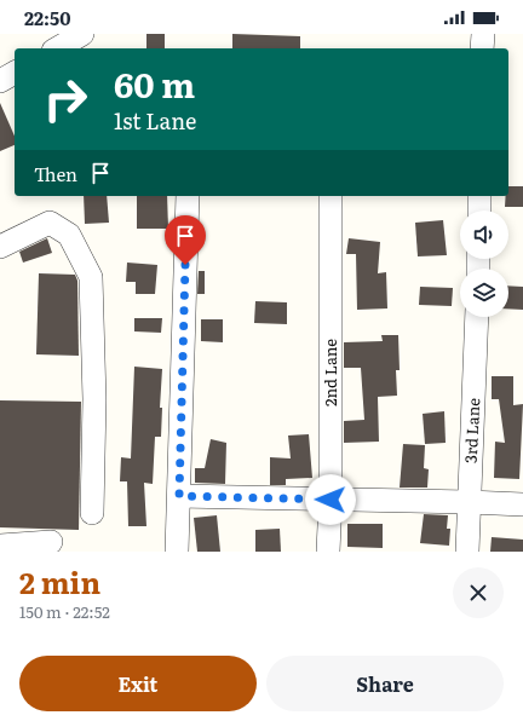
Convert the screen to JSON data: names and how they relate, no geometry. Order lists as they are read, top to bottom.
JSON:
{
  "streets": {
    "street": ["2nd Lane", "3rd Lane"]
  },
  "page": {
    "status": "22:50",
    "turn": ["60 m", "1st Lane"],
    "then": "Then",
    "heading": ["2 min", "150 m · 22:52"],
    "buttons": ["Exit", "Share"]
  }
}
